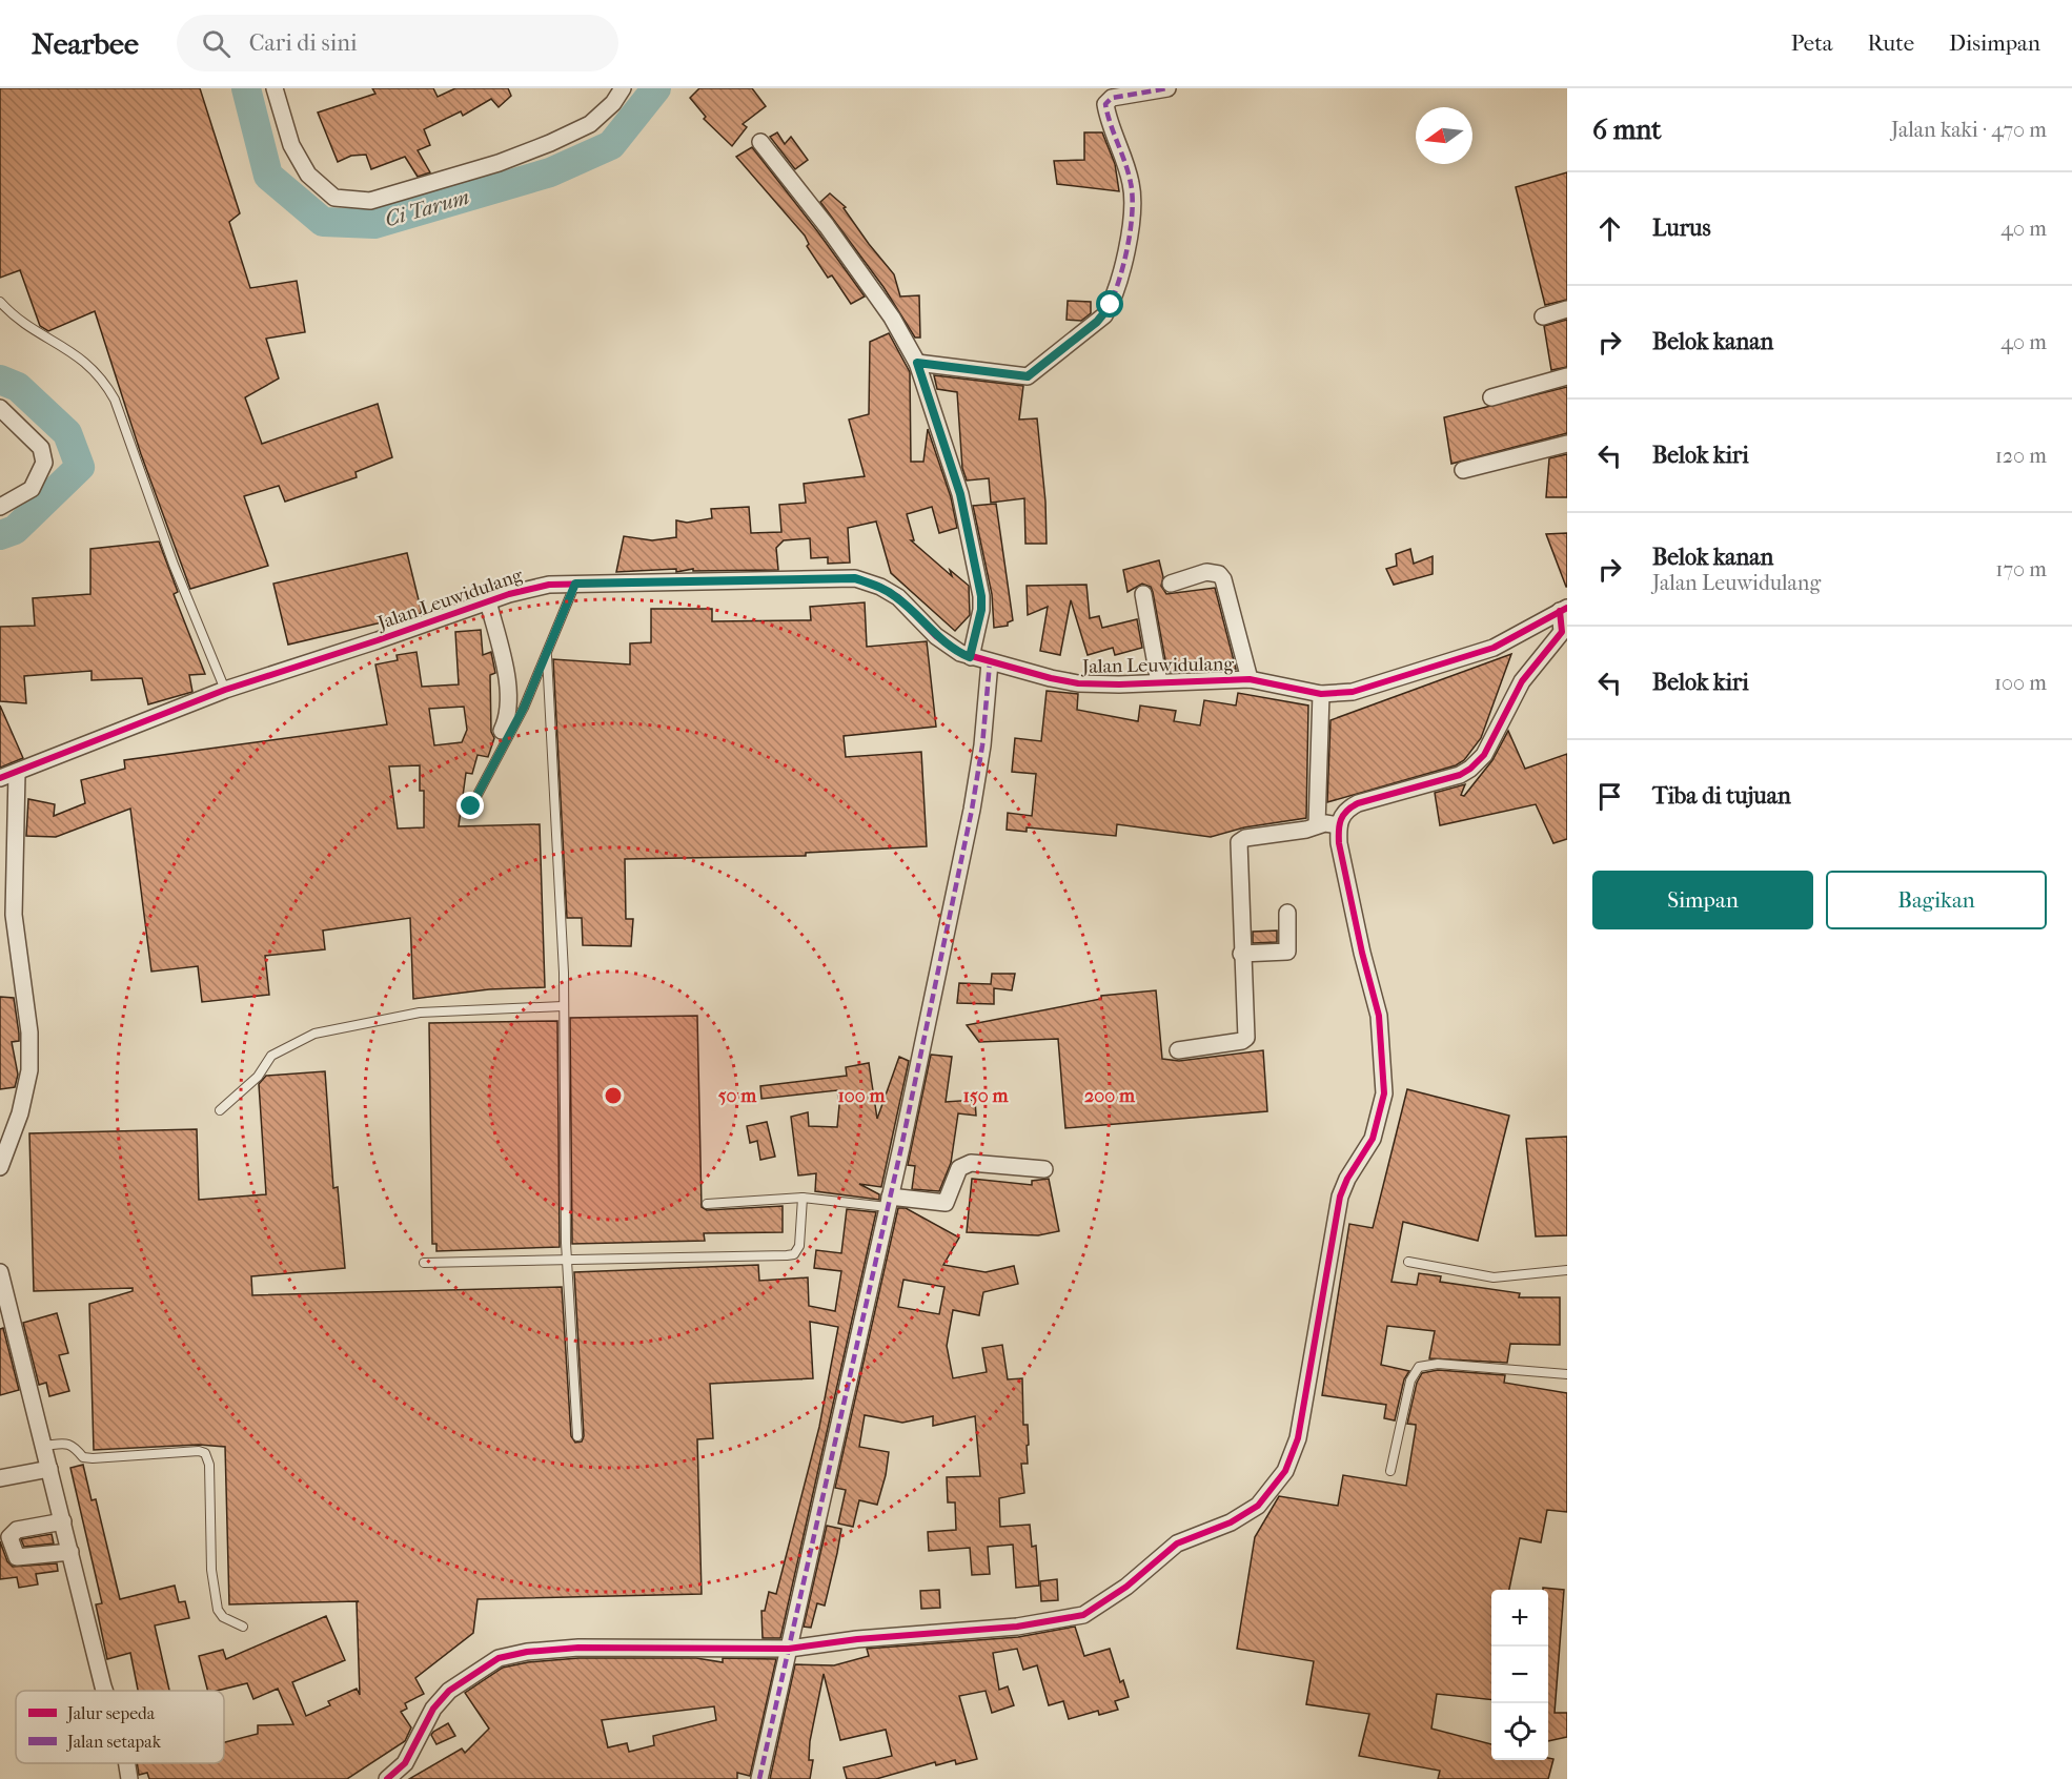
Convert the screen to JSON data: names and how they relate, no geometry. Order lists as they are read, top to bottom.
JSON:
{
  "streets": {
    "street": ["Jalan Leuwidulang"]
  },
  "water": ["Ci Tarum"],
  "legend": ["Jalur sepeda", "Jalan setapak"],
  "north": "left",
  "page": {
    "header": "Nearbee",
    "search": "Cari di sini",
    "nav": ["Peta", "Rute", "Disimpan"],
    "heading": ["6 mnt", "Jalan kaki · 470 m"],
    "list": [
      ["Lurus", "40 m"],
      ["Belok kanan", "40 m"],
      ["Belok kiri", "120 m"],
      ["Belok kanan", "Jalan Leuwidulang", "170 m"],
      ["Belok kiri", "100 m"],
      "Tiba di tujuan"
    ],
    "buttons": ["Simpan", "Bagikan"],
    "map_buttons": ["+", "−"]
  },
  "rings": [
    "50 m",
    "100 m",
    "150 m",
    "200 m"
  ]
}
